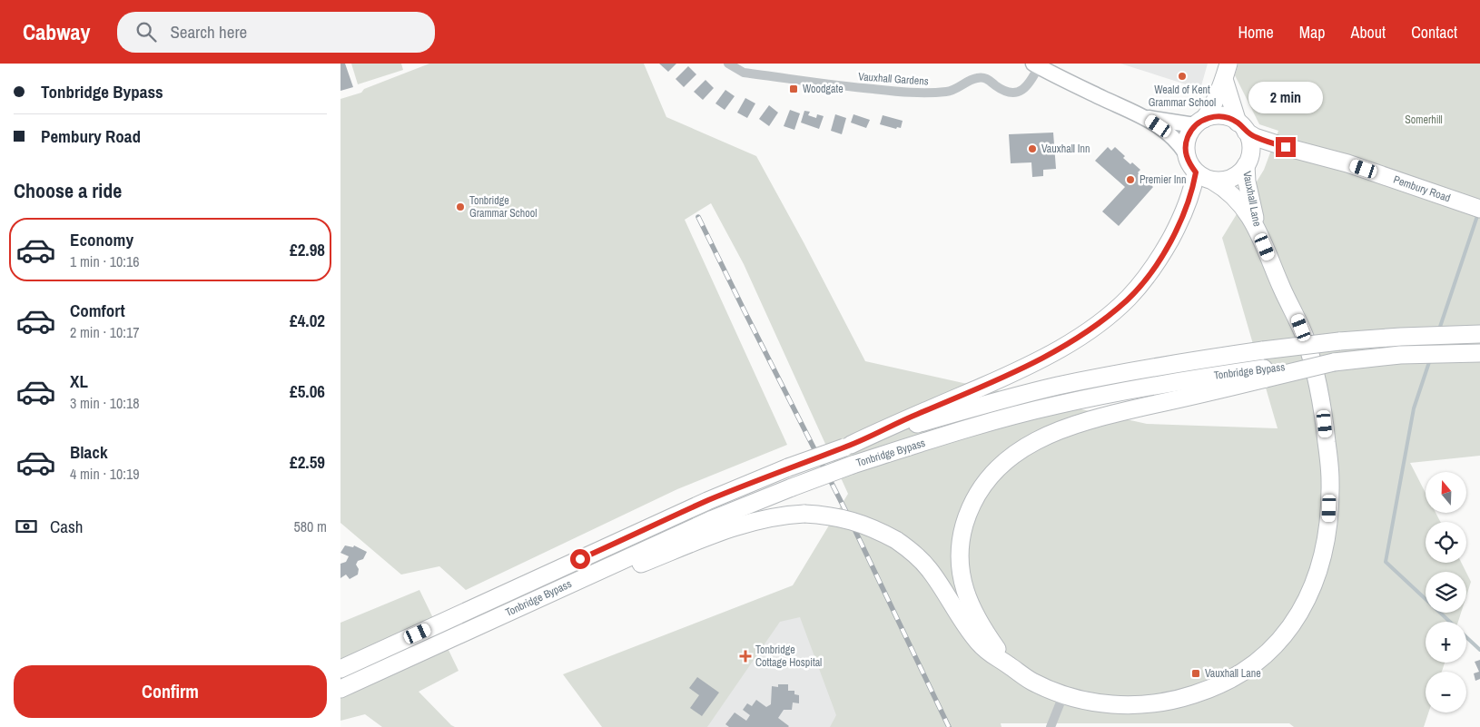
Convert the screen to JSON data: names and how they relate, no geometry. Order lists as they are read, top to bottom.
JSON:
{
  "streets": {
    "highway": ["Pembury Road", "Vauxhall Lane", "Tonbridge Bypass"],
    "street": ["Vauxhall Gardens"]
  },
  "crossings": [
    ["Pembury Road", "Vauxhall Lane"],
    ["Vauxhall Lane", "Tonbridge Bypass"]
  ],
  "parks": ["Somerhill"],
  "places": {
    "other": [
      "Weald of Kent Grammar School",
      "Vauxhall Inn",
      "Premier Inn",
      "Tonbridge Grammar School"
    ],
    "transit": ["Woodgate", "Vauxhall Lane"],
    "health": ["Tonbridge Cottage Hospital"]
  },
  "north": "top",
  "page": {
    "header": "Cabway",
    "search": "Search here",
    "nav": [
      "Home",
      "Map",
      "About",
      "Contact"
    ],
    "banner": ["Tonbridge Bypass", "Pembury Road"],
    "bubble": "2 min",
    "heading": "Choose a ride",
    "list": [
      {
        "name": "Economy",
        "note": "1 min · 10:16",
        "value": "£2.98"
      },
      {
        "name": "Comfort",
        "note": "2 min · 10:17",
        "value": "£4.02"
      },
      {
        "name": "XL",
        "note": "3 min · 10:18",
        "value": "£5.06"
      },
      {
        "name": "Black",
        "note": "4 min · 10:19",
        "value": "£2.59"
      }
    ],
    "map_buttons": ["+", "−"],
    "pay": ["Cash", "580 m"],
    "buttons": "Confirm"
  }
}
